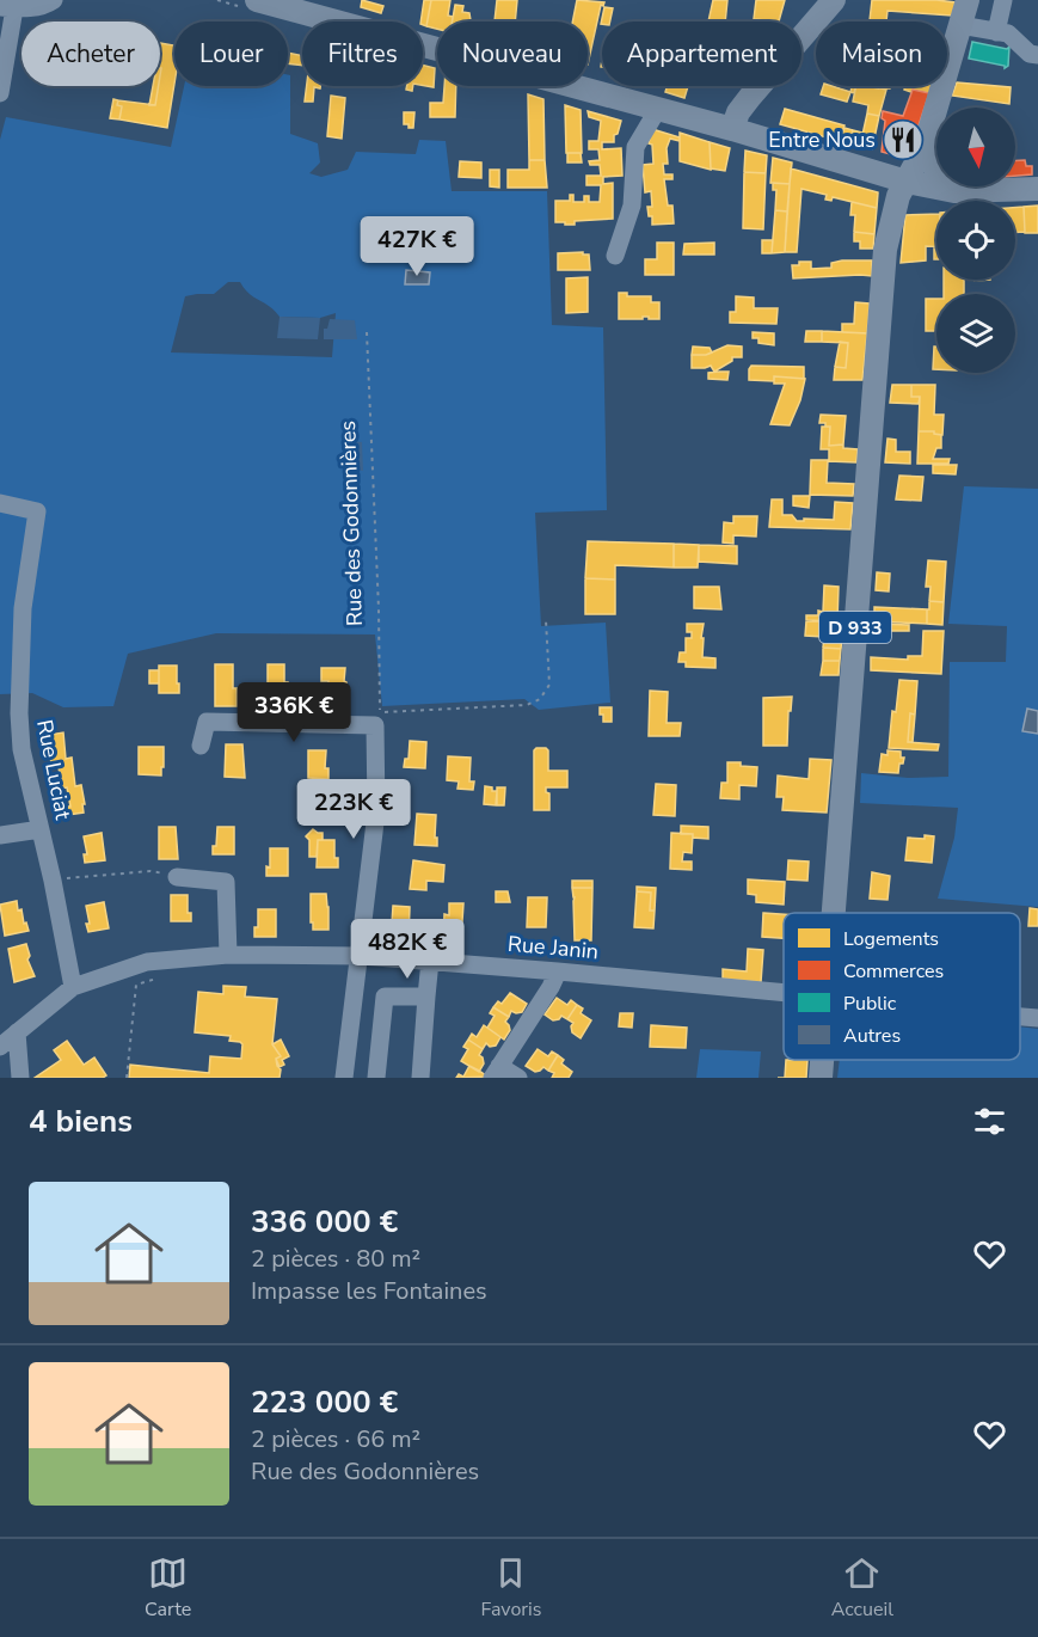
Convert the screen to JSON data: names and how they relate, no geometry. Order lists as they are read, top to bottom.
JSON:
{
  "streets": {
    "main road": ["D 933"],
    "street": ["Rue Luciat", "Rue Janin"],
    "path": ["Rue des Godonnières"]
  },
  "crossings": [
    ["Rue Luciat", "Rue Janin"]
  ],
  "places": {
    "restaurant": ["Entre Nous"]
  },
  "legend": [
    "Logements",
    "Commerces",
    "Public",
    "Autres"
  ],
  "north": "bottom",
  "page": {
    "chip": [
      "Acheter",
      "Louer",
      "Filtres",
      "Nouveau",
      "Appartement",
      "Maison"
    ],
    "price": [
      "427K €",
      "336K €",
      "223K €",
      "482K €"
    ],
    "heading": "4 biens",
    "list": [
      {
        "name": "336 000 €",
        "note": "2 pièces · 80 m² · Impasse les Fontaines"
      },
      {
        "name": "223 000 €",
        "note": "2 pièces · 66 m² · Rue des Godonnières"
      }
    ],
    "tabs": ["Carte", "Favoris", "Accueil"]
  }
}
